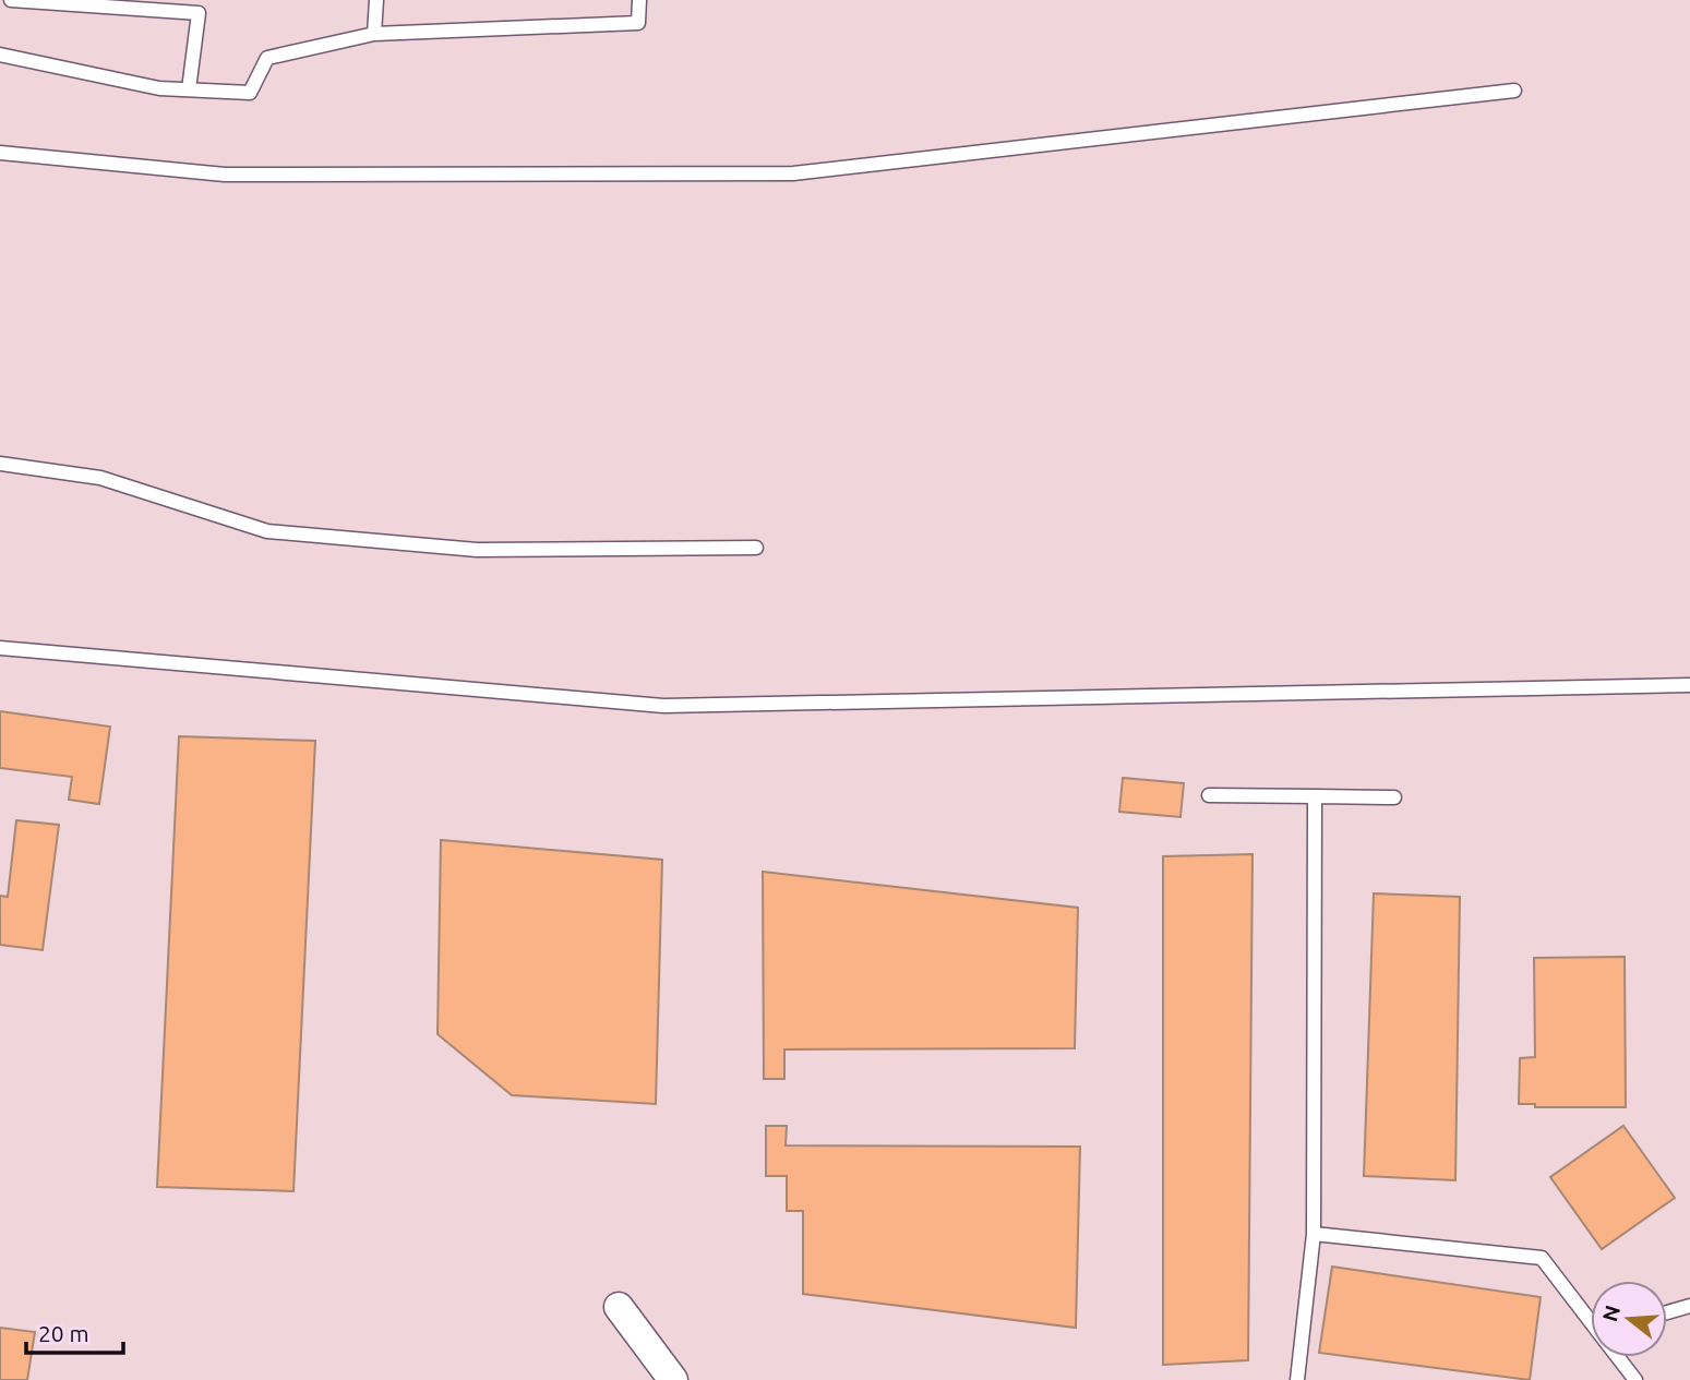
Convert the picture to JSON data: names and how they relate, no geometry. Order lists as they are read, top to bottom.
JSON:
{
  "scale_bar": "20 m",
  "north": "left"
}
